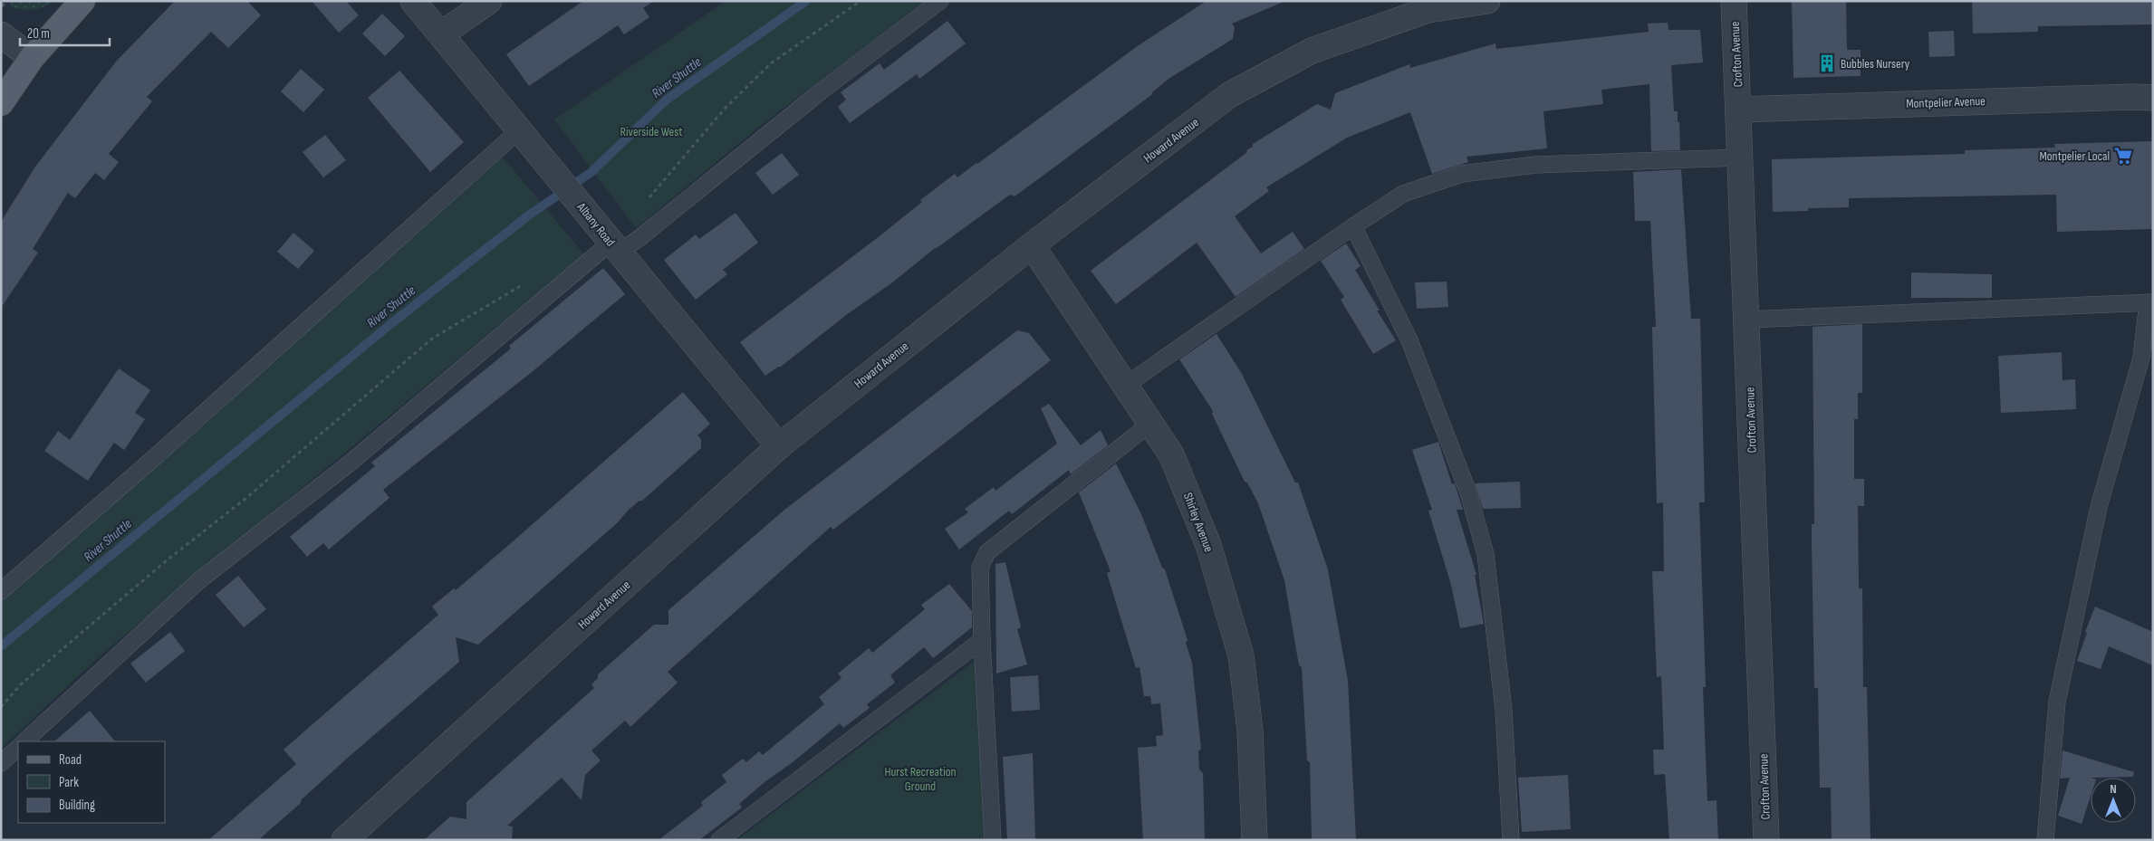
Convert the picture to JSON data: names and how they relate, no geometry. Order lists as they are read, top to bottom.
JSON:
{
  "streets": {
    "street": [
      "Crofton Avenue",
      "Montpelier Avenue",
      "Howard Avenue",
      "Albany Road",
      "Shirley Avenue"
    ]
  },
  "crossings": [
    ["Crofton Avenue", "Montpelier Avenue"],
    ["Howard Avenue", "Albany Road"],
    ["Howard Avenue", "Shirley Avenue"]
  ],
  "water": ["River Shuttle"],
  "parks": ["Riverside West", "Hurst Recreation Ground"],
  "places": {
    "building": ["Bubbles Nursery"],
    "supermarket": ["Montpelier Local"]
  },
  "legend": ["Road", "Park", "Building"],
  "scale_bar": "20 m",
  "north": "top"
}
